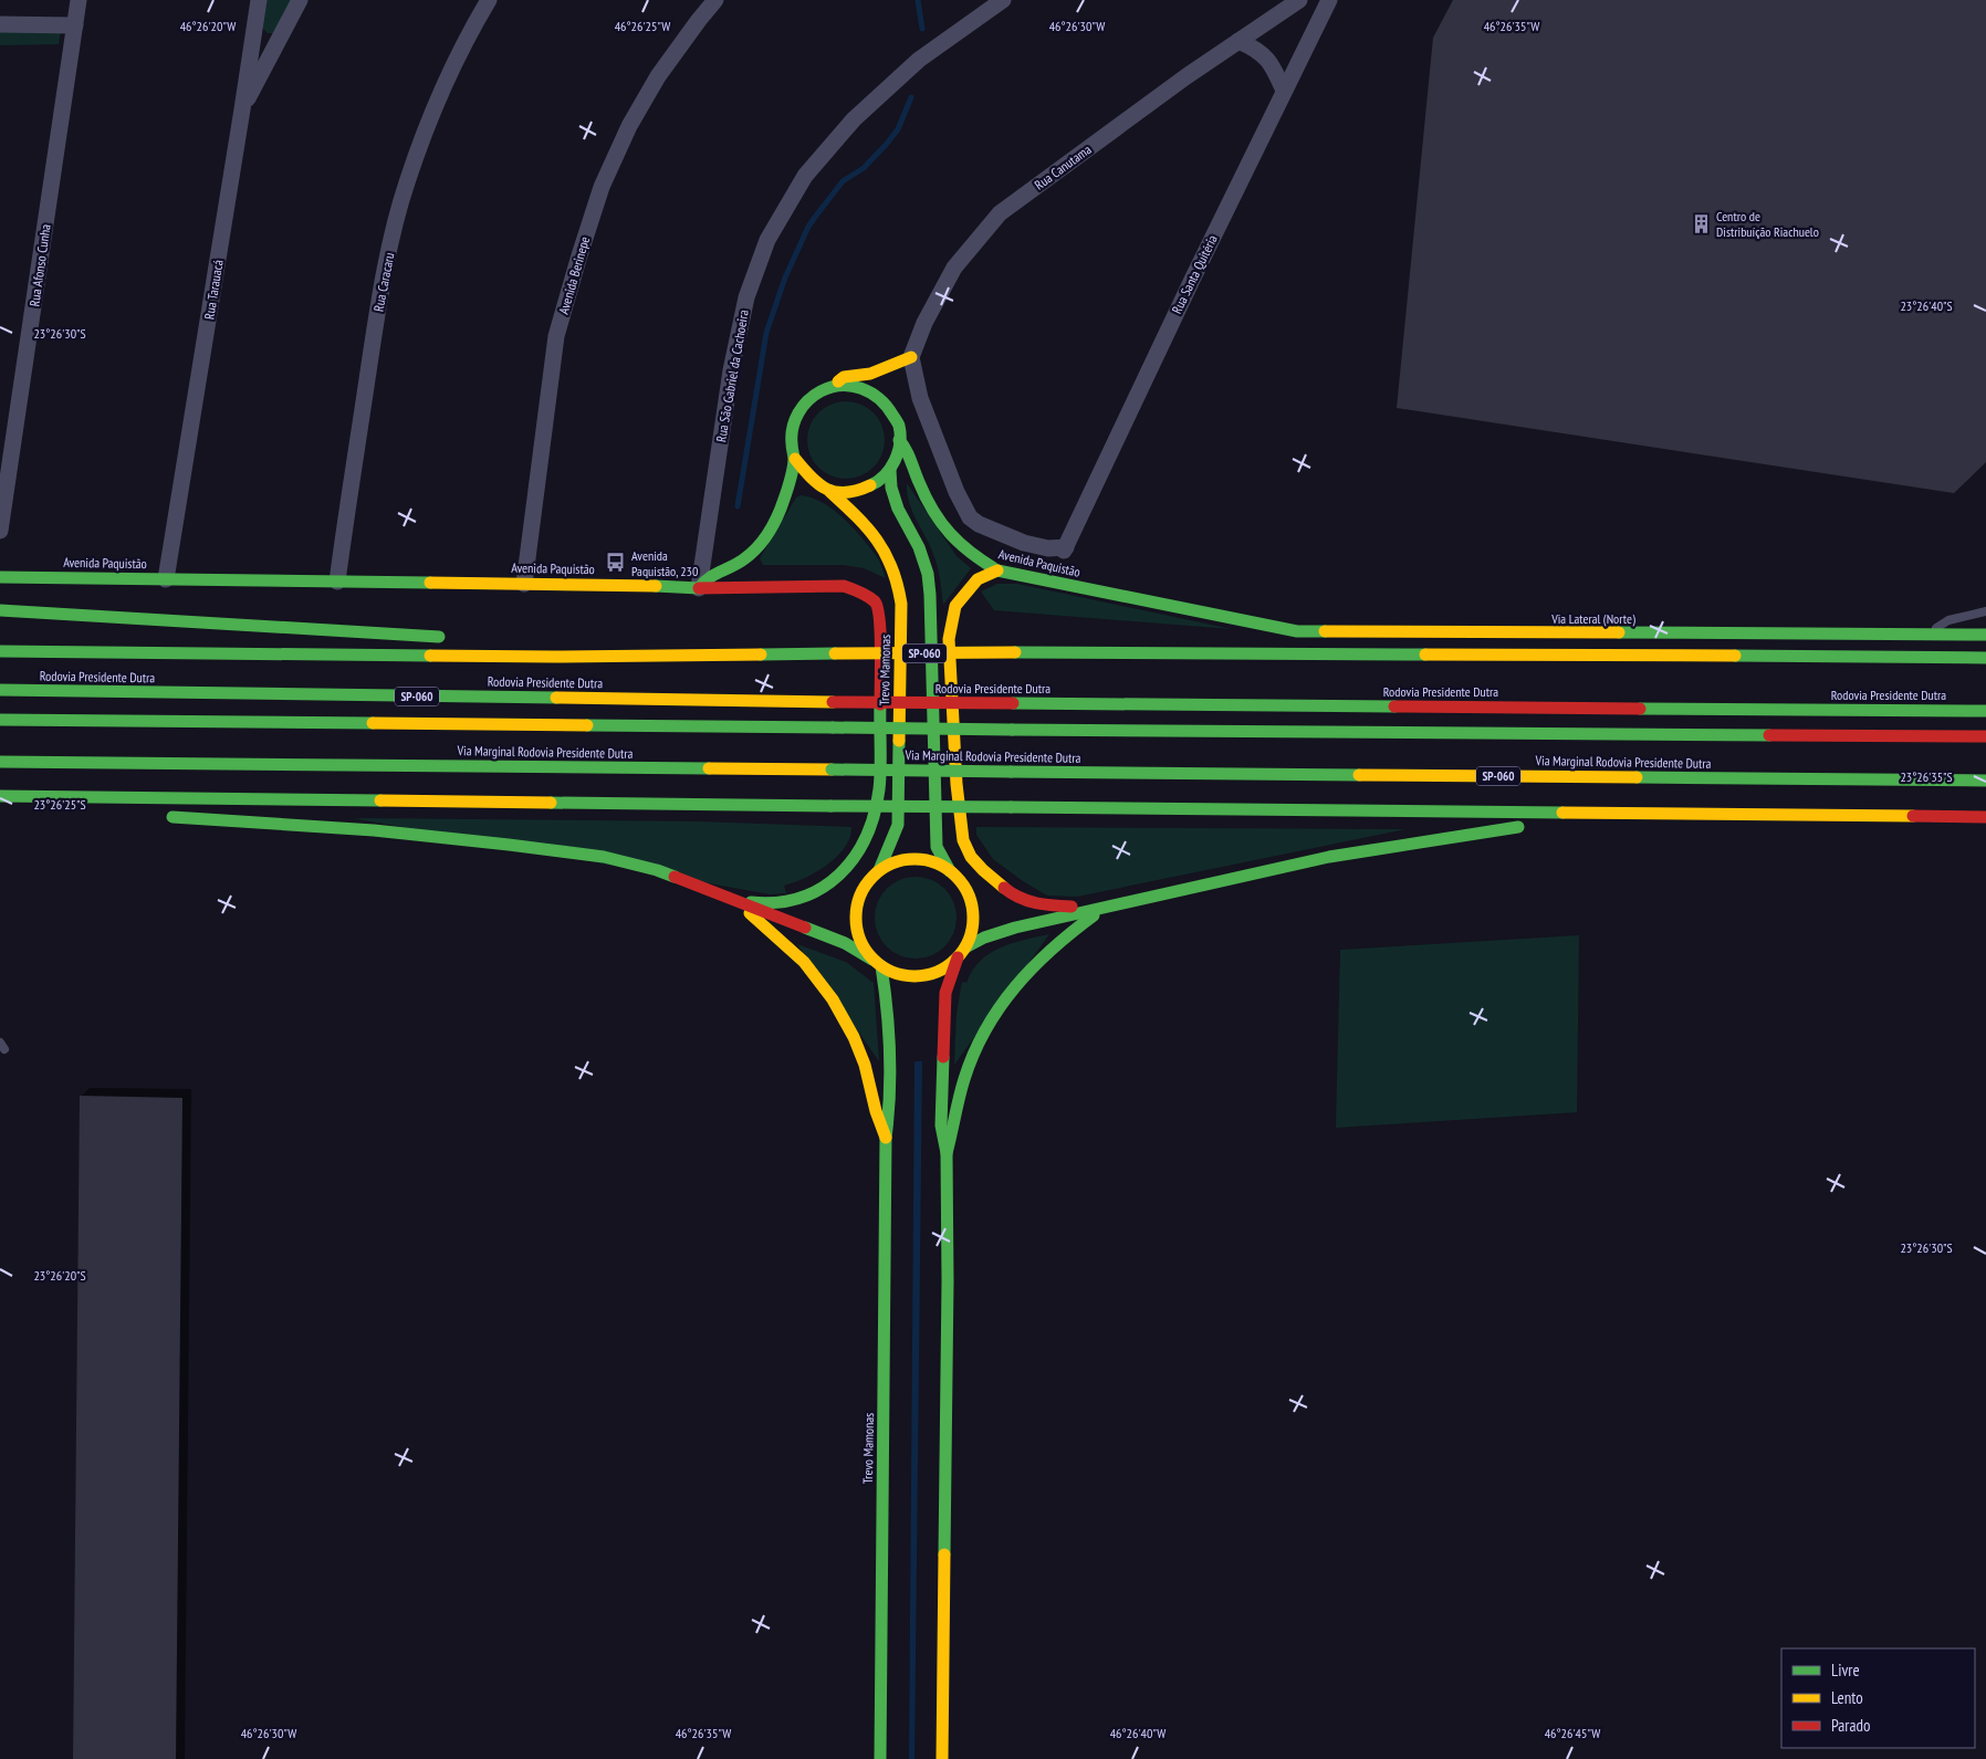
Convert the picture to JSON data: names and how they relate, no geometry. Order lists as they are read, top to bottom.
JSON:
{
  "streets": {
    "main road": [
      "Avenida Paquistão",
      "Via Lateral (Norte)",
      "SP-060",
      "Trevo Mamonas",
      "Rodovia Presidente Dutra",
      "Via Marginal Rodovia Presidente Dutra"
    ],
    "street": [
      "Rua Canutama",
      "Rua Afonso Cunha",
      "Rua Santa Quitéria",
      "Avenida Berinepe",
      "Rua Caracaru",
      "Rua Tarauacá",
      "Rua São Gabriel da Cachoeira"
    ]
  },
  "crossings": [
    ["Rua Canutama", "Rua Santa Quitéria"],
    ["Avenida Berinepe", "Avenida Paquistão"],
    ["Rua Caracaru", "Avenida Paquistão"],
    ["Rua Tarauacá", "Avenida Paquistão"],
    ["Rua São Gabriel da Cachoeira", "Avenida Paquistão"],
    ["Avenida Paquistão", "Via Lateral (Norte)"],
    ["Avenida Paquistão", "Trevo Mamonas"]
  ],
  "places": {
    "building": ["Centro de Distribuíção Riachuelo"],
    "bus stop": ["Avenida Paquistão, 230"]
  },
  "legend": ["Livre", "Lento", "Parado"],
  "coordinates": [
    "46°26'25\"W",
    "46°26'30\"W",
    "46°26'35\"W",
    "46°26'20\"W",
    "23°26'40\"S",
    "23°26'30\"S",
    "23°26'35\"S",
    "23°26'25\"S",
    "23°26'20\"S",
    "46°26'40\"W",
    "46°26'45\"W"
  ]
}
